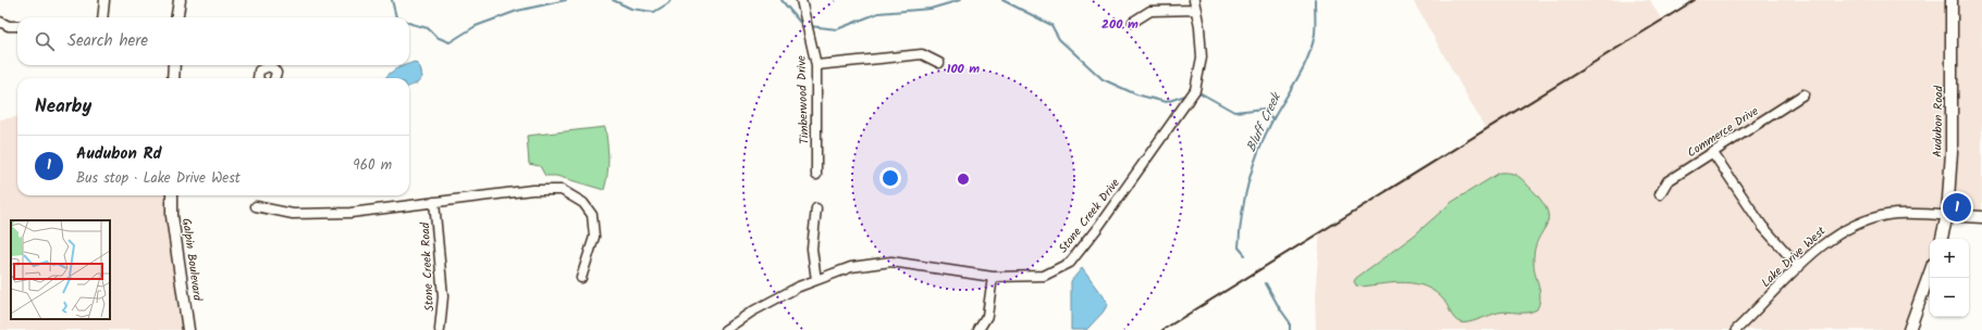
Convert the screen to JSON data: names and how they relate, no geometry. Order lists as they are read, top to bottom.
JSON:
{
  "streets": {
    "street": [
      "Timberwood Drive",
      "Audubon Road",
      "Commerce Drive",
      "Stone Creek Drive",
      "Lake Drive West",
      "Galpin Boulevard",
      "Stone Creek Road"
    ]
  },
  "crossings": [
    ["Audubon Road", "Lake Drive West"]
  ],
  "water": ["Bluff Creek"],
  "page": {
    "search": "Search here",
    "heading": "Nearby",
    "list": [
      {
        "mark": "1",
        "name": "Audubon Rd",
        "note": "Bus stop · Lake Drive West",
        "value": "960 m"
      }
    ],
    "pins": "1",
    "map_buttons": ["+", "−"]
  },
  "rings": ["200 m", "100 m"]
}
